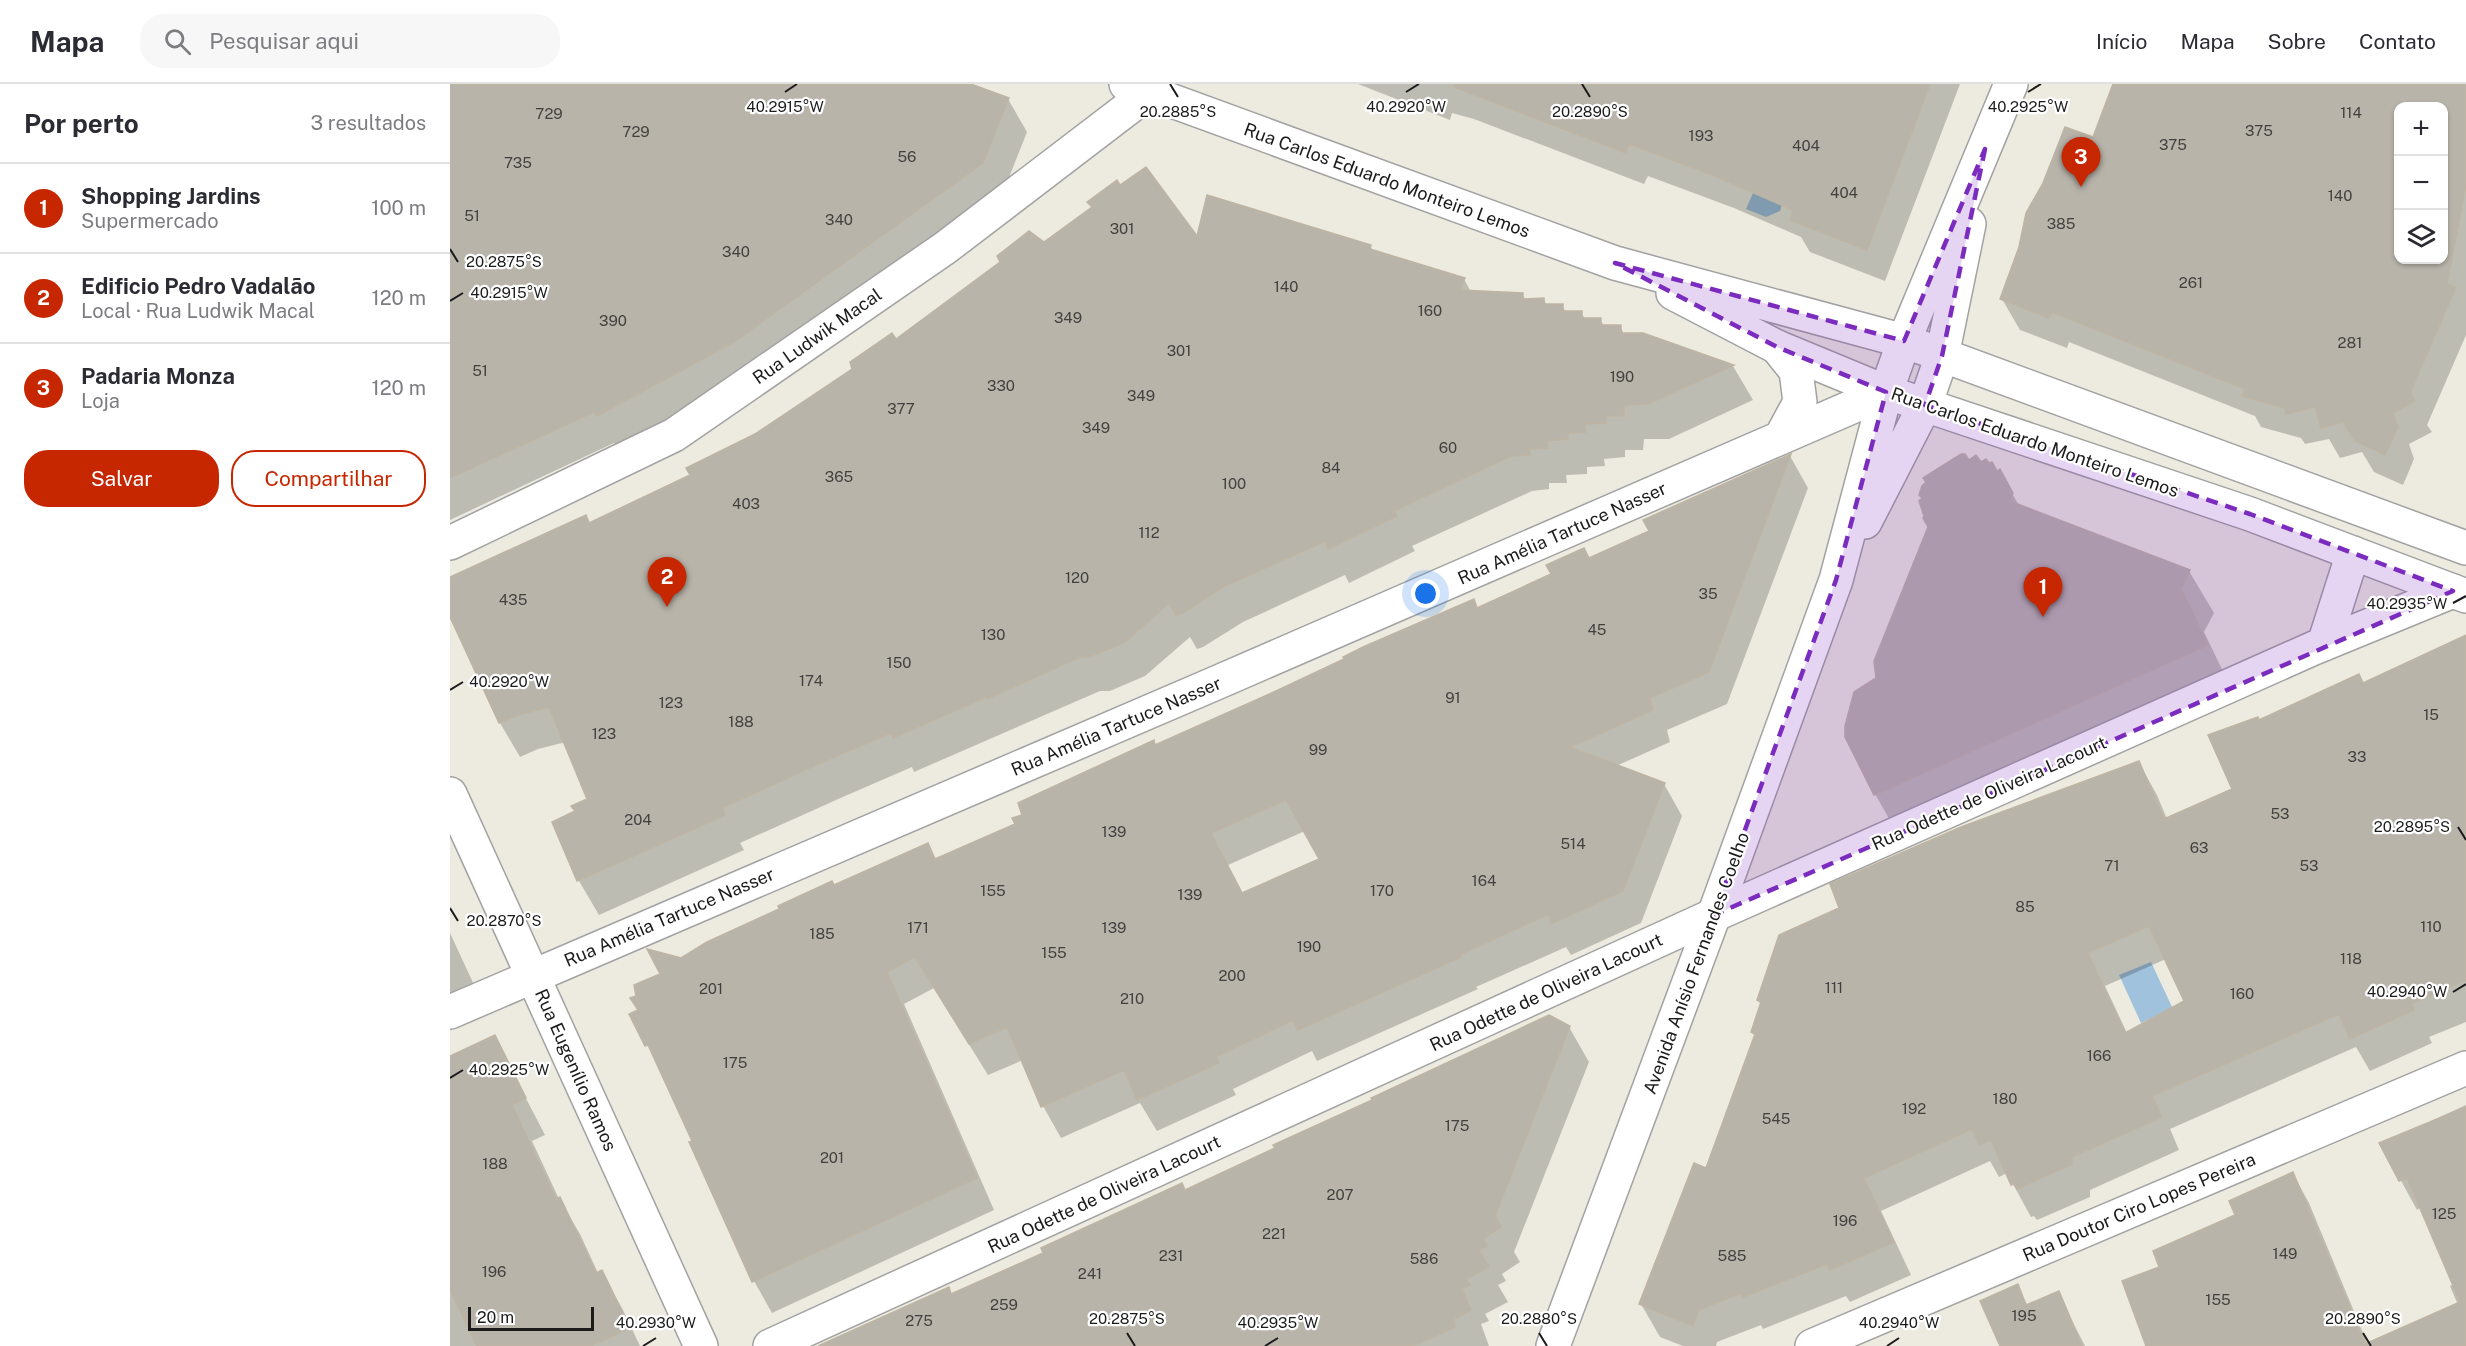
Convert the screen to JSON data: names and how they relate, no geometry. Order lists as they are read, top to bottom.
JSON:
{
  "streets": {
    "street": [
      "Rua Carlos Eduardo Monteiro Lemos",
      "Rua Ludwik Macal",
      "Rua Amélia Tartuce Nasser",
      "Rua Odette de Oliveira Lacourt",
      "Avenida Anísio Fernandes Coelho",
      "Rua Eugenílio Ramos",
      "Rua Doutor Ciro Lopes Pereira"
    ]
  },
  "crossings": [
    ["Rua Carlos Eduardo Monteiro Lemos", "Rua Ludwik Macal"],
    ["Rua Carlos Eduardo Monteiro Lemos", "Rua Amélia Tartuce Nasser"],
    ["Rua Carlos Eduardo Monteiro Lemos", "Rua Odette de Oliveira Lacourt"],
    ["Rua Carlos Eduardo Monteiro Lemos", "Avenida Anísio Fernandes Coelho"],
    ["Rua Amélia Tartuce Nasser", "Avenida Anísio Fernandes Coelho"],
    ["Rua Amélia Tartuce Nasser", "Rua Eugenílio Ramos"],
    ["Rua Odette de Oliveira Lacourt", "Avenida Anísio Fernandes Coelho"]
  ],
  "house_numbers": [
    "114",
    "729",
    "375",
    "729",
    "193",
    "375",
    "404",
    "56",
    "735",
    "404",
    "140",
    "51",
    "340",
    "385",
    "301",
    "340",
    "261",
    "140",
    "160",
    "349",
    "390",
    "281",
    "301",
    "51",
    "190",
    "330",
    "349",
    "377",
    "349",
    "60",
    "84",
    "365",
    "100",
    "403",
    "112",
    "120",
    "35",
    "435",
    "45",
    "130",
    "150",
    "174",
    "91",
    "123",
    "15",
    "188",
    "123",
    "99",
    "33",
    "53",
    "204",
    "139",
    "514",
    "63",
    "71",
    "53",
    "164",
    "155",
    "170",
    "139",
    "85",
    "110",
    "171",
    "139",
    "185",
    "190",
    "155",
    "118",
    "200",
    "111",
    "201",
    "160",
    "210",
    "166",
    "175",
    "180",
    "192",
    "545",
    "175",
    "201",
    "188",
    "207",
    "125",
    "196",
    "221",
    "149",
    "231",
    "585",
    "586",
    "196",
    "241",
    "155",
    "259",
    "195",
    "275"
  ],
  "scale_bar": "20 m",
  "page": {
    "header": "Mapa",
    "search": "Pesquisar aqui",
    "nav": [
      "Início",
      "Mapa",
      "Sobre",
      "Contato"
    ],
    "heading": ["Por perto", "3 resultados"],
    "map_buttons": ["+", "−"],
    "pins": ["3", "2", "1"],
    "list": [
      {
        "mark": "1",
        "name": "Shopping Jardins",
        "note": "Supermercado",
        "value": "100 m"
      },
      {
        "mark": "2",
        "name": "Edificio Pedro Vadalão",
        "note": "Local · Rua Ludwik Macal",
        "value": "120 m"
      },
      {
        "mark": "3",
        "name": "Padaria Monza",
        "note": "Loja",
        "value": "120 m"
      }
    ],
    "buttons": ["Salvar", "Compartilhar"],
    "scale": "20 m"
  },
  "coordinates": [
    "40.2925°W",
    "40.2915°W",
    "40.2920°W",
    "20.2890°S",
    "20.2885°S",
    "20.2875°S",
    "40.2935°W",
    "20.2895°S",
    "20.2870°S",
    "40.2940°W",
    "20.2880°S",
    "40.2930°W"
  ]
}
